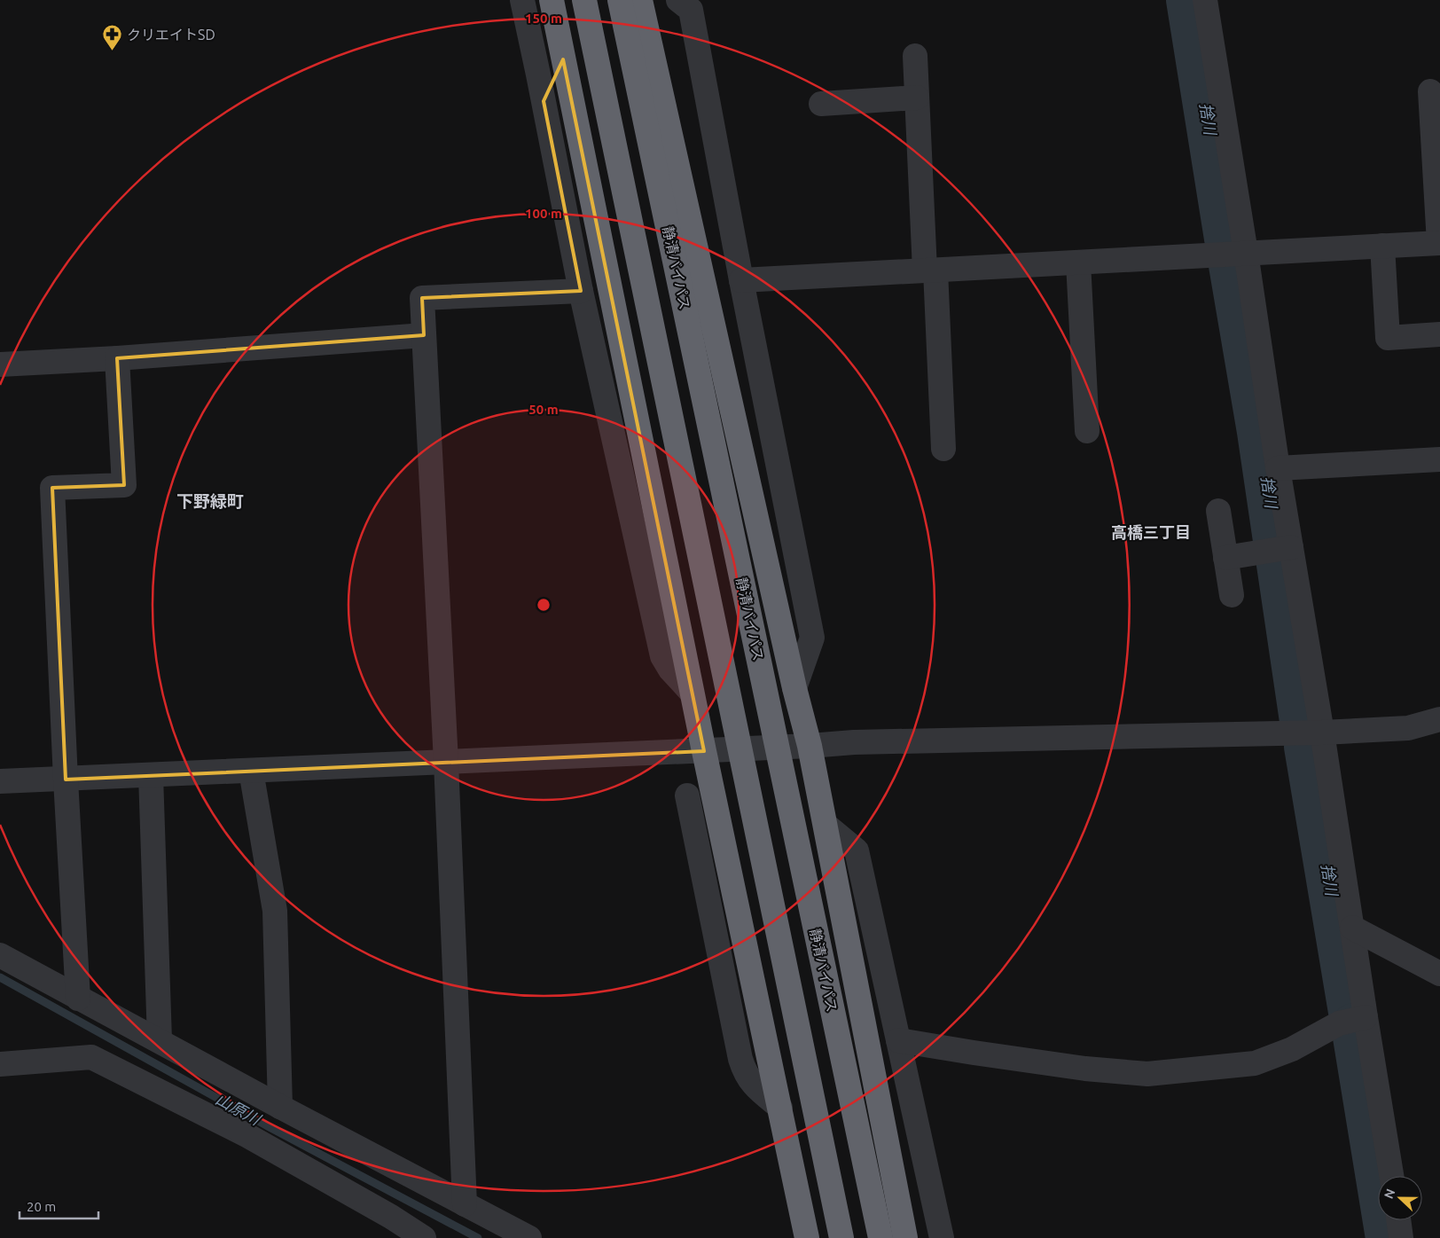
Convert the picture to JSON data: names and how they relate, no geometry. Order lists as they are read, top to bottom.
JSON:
{
  "streets": {
    "highway": ["静清バイパス"]
  },
  "districts": ["下野緑町", "高橋三丁目"],
  "water": ["捨川", "山原川"],
  "places": {
    "pharmacy": ["クリエイトSD"]
  },
  "scale_bar": "20 m",
  "north": "left",
  "rings": ["150 m", "100 m", "50 m"]
}
